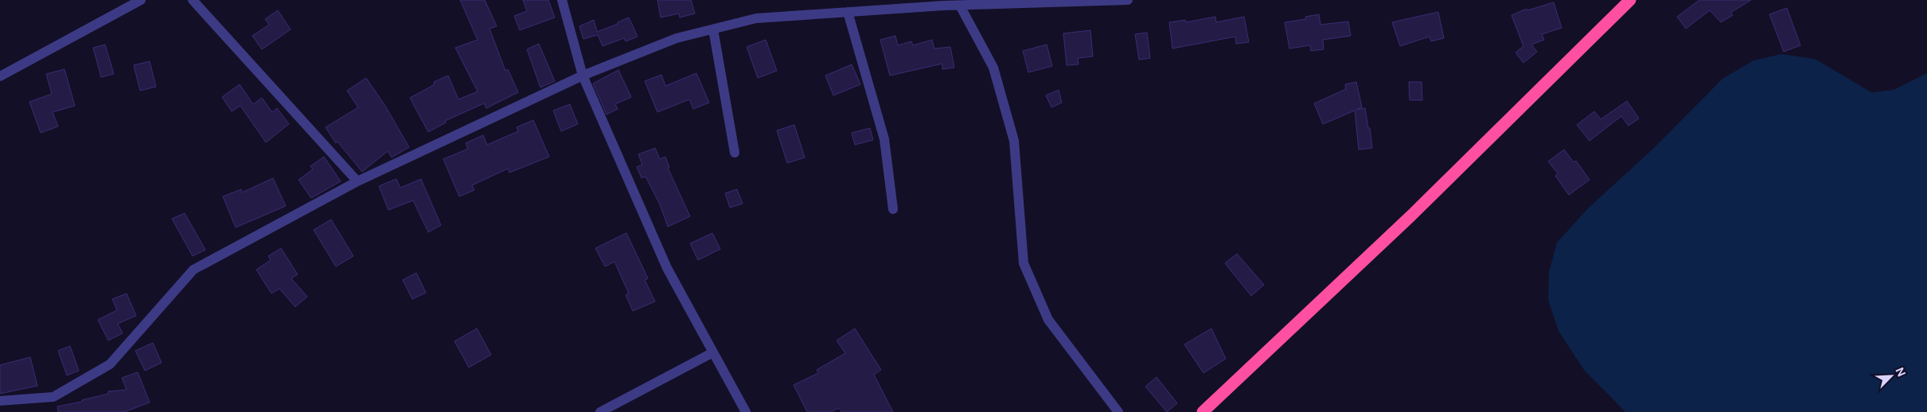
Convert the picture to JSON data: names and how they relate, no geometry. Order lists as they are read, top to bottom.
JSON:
{
  "north": "top right"
}
